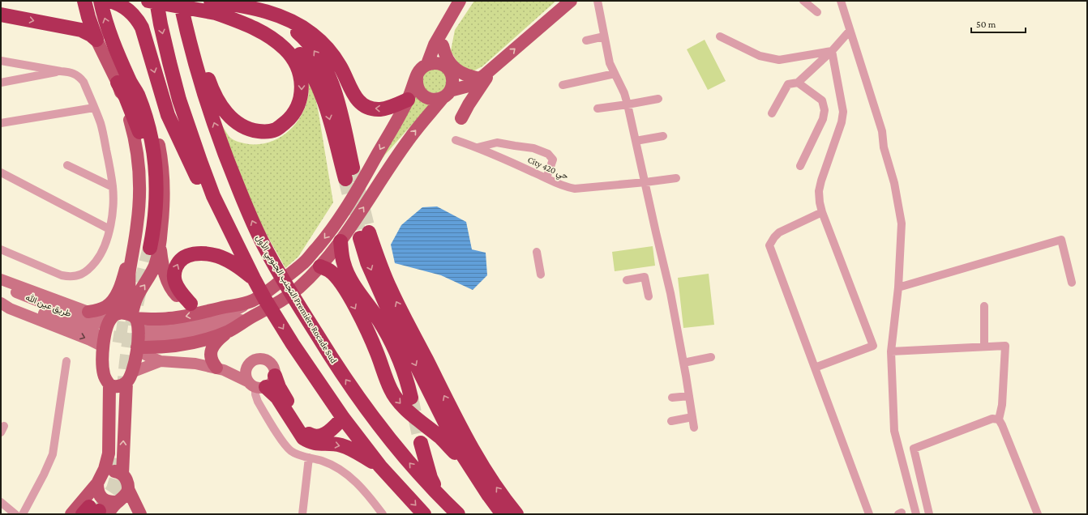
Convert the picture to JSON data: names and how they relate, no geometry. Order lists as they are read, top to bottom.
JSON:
{
  "streets": {
    "highway": ["التجنب الجنوبي الأول Première Rocade Sud"],
    "street": ["City 420 حي", "طريق عين الله"]
  },
  "scale_bar": "50 m"
}
